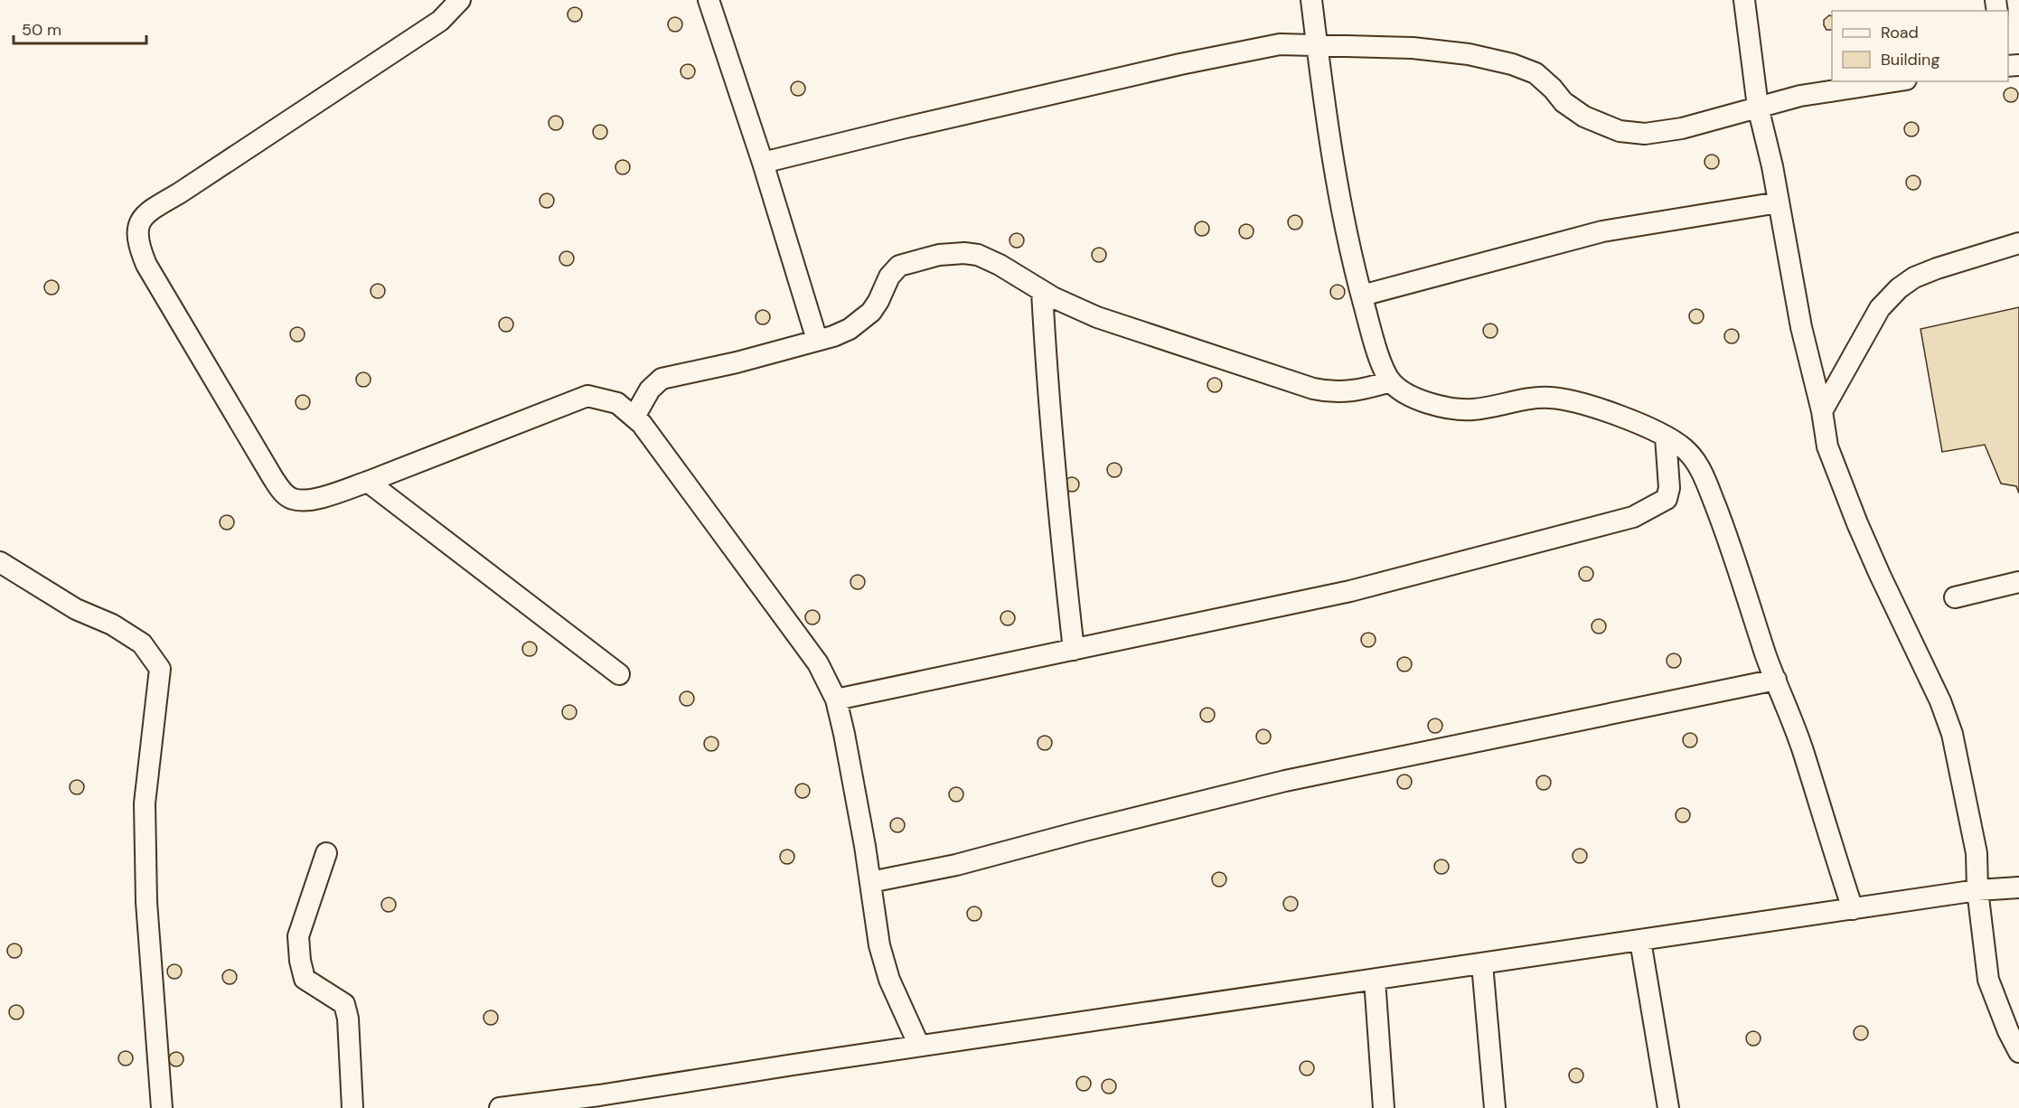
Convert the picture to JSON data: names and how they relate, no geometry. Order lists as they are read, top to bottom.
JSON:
{
  "legend": ["Road", "Building"],
  "scale_bar": "50 m"
}
